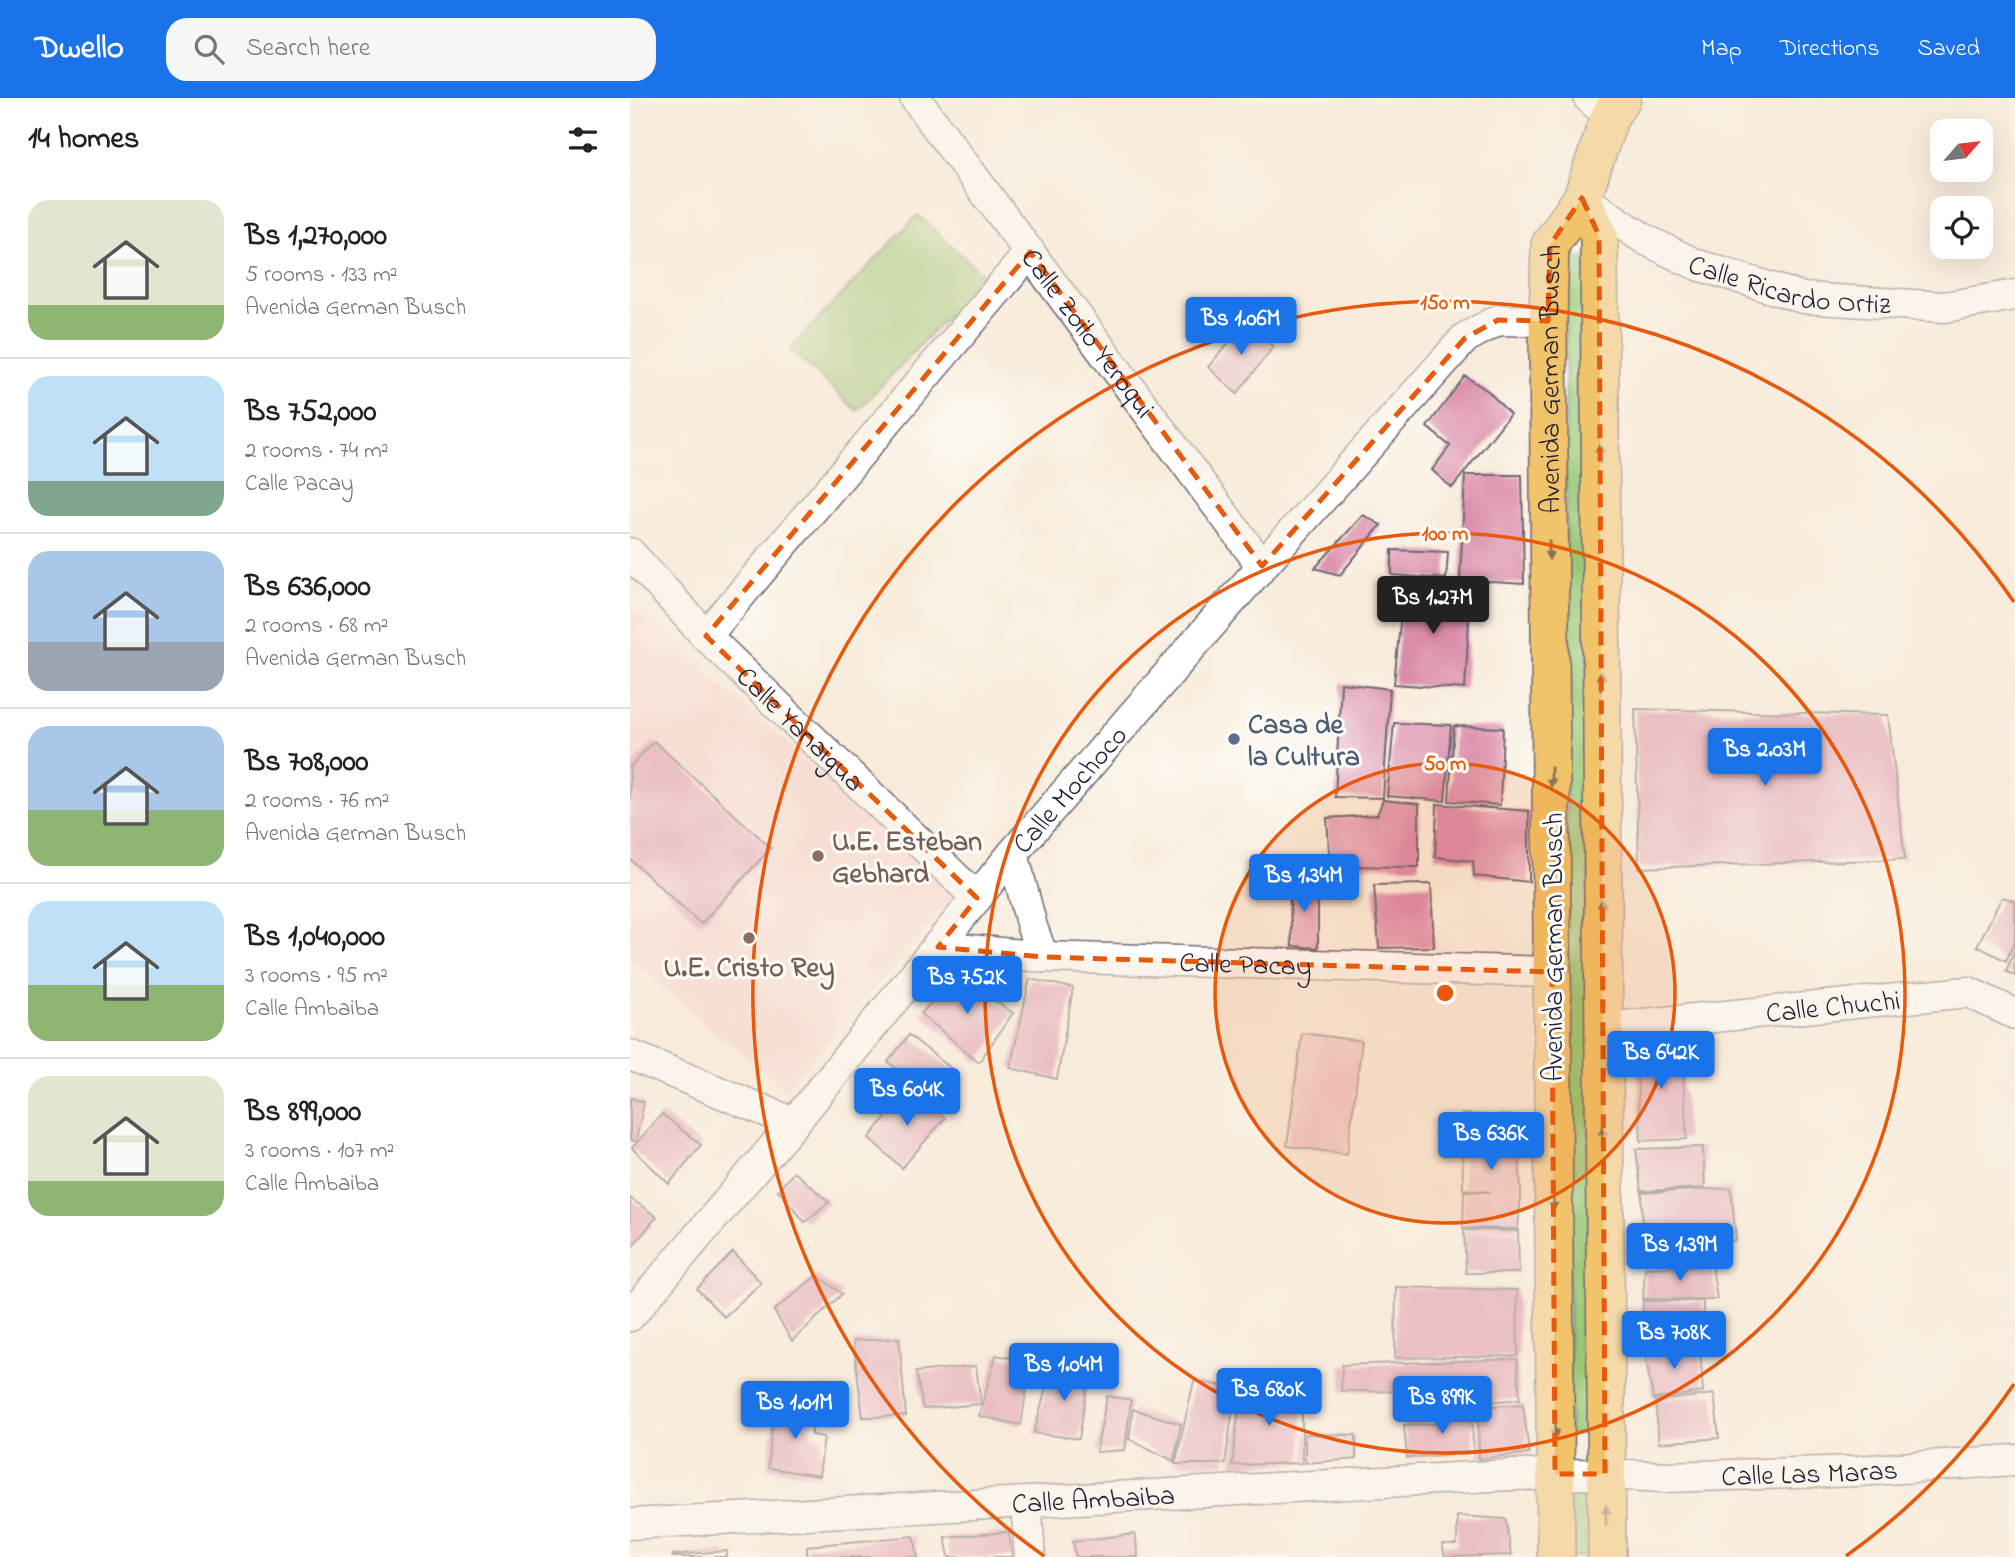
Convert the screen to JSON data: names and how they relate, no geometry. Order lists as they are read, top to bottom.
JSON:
{
  "streets": {
    "main road": ["Avenida German Busch"],
    "street": [
      "Calle Ricardo Ortiz",
      "Calle Zoilo Yeroqui",
      "Calle Yanaigua",
      "Calle Mochoco",
      "Calle Pacay",
      "Calle Chuchi",
      "Calle Las Maras",
      "Calle Ambaiba"
    ]
  },
  "crossings": [
    ["Calle Ricardo Ortiz", "Avenida German Busch"],
    ["Calle Zoilo Yeroqui", "Calle Mochoco"],
    ["Avenida German Busch", "Calle Mochoco"],
    ["Avenida German Busch", "Calle Pacay"],
    ["Avenida German Busch", "Calle Chuchi"],
    ["Avenida German Busch", "Calle Las Maras"],
    ["Avenida German Busch", "Calle Ambaiba"],
    ["Calle Yanaigua", "Calle Mochoco"],
    ["Calle Mochoco", "Calle Pacay"],
    ["Calle Las Maras", "Calle Ambaiba"]
  ],
  "places": ["Casa de la Cultura", "U.E. Esteban Gebhard", "U.E. Cristo Rey"],
  "north": "top right",
  "page": {
    "header": "Dwello",
    "search": "Search here",
    "nav": ["Map", "Directions", "Saved"],
    "heading": "14 homes",
    "list": [
      {
        "name": "Bs 1,270,000",
        "note": "5 rooms · 133 m² · Avenida German Busch"
      },
      {
        "name": "Bs 752,000",
        "note": "2 rooms · 74 m² · Calle Pacay"
      },
      {
        "name": "Bs 636,000",
        "note": "2 rooms · 68 m² · Avenida German Busch"
      },
      {
        "name": "Bs 708,000",
        "note": "2 rooms · 76 m² · Avenida German Busch"
      },
      {
        "name": "Bs 1,040,000",
        "note": "3 rooms · 95 m² · Calle Ambaiba"
      },
      {
        "name": "Bs 899,000",
        "note": "3 rooms · 107 m² · Calle Ambaiba"
      }
    ],
    "price": [
      "Bs 1.06M",
      "Bs 1.27M",
      "Bs 2.03M",
      "Bs 1.34M",
      "Bs 752K",
      "Bs 642K",
      "Bs 604K",
      "Bs 636K",
      "Bs 1.39M",
      "Bs 708K",
      "Bs 1.04M",
      "Bs 680K",
      "Bs 899K",
      "Bs 1.01M"
    ]
  },
  "rings": ["150 m", "100 m", "50 m"]
}
